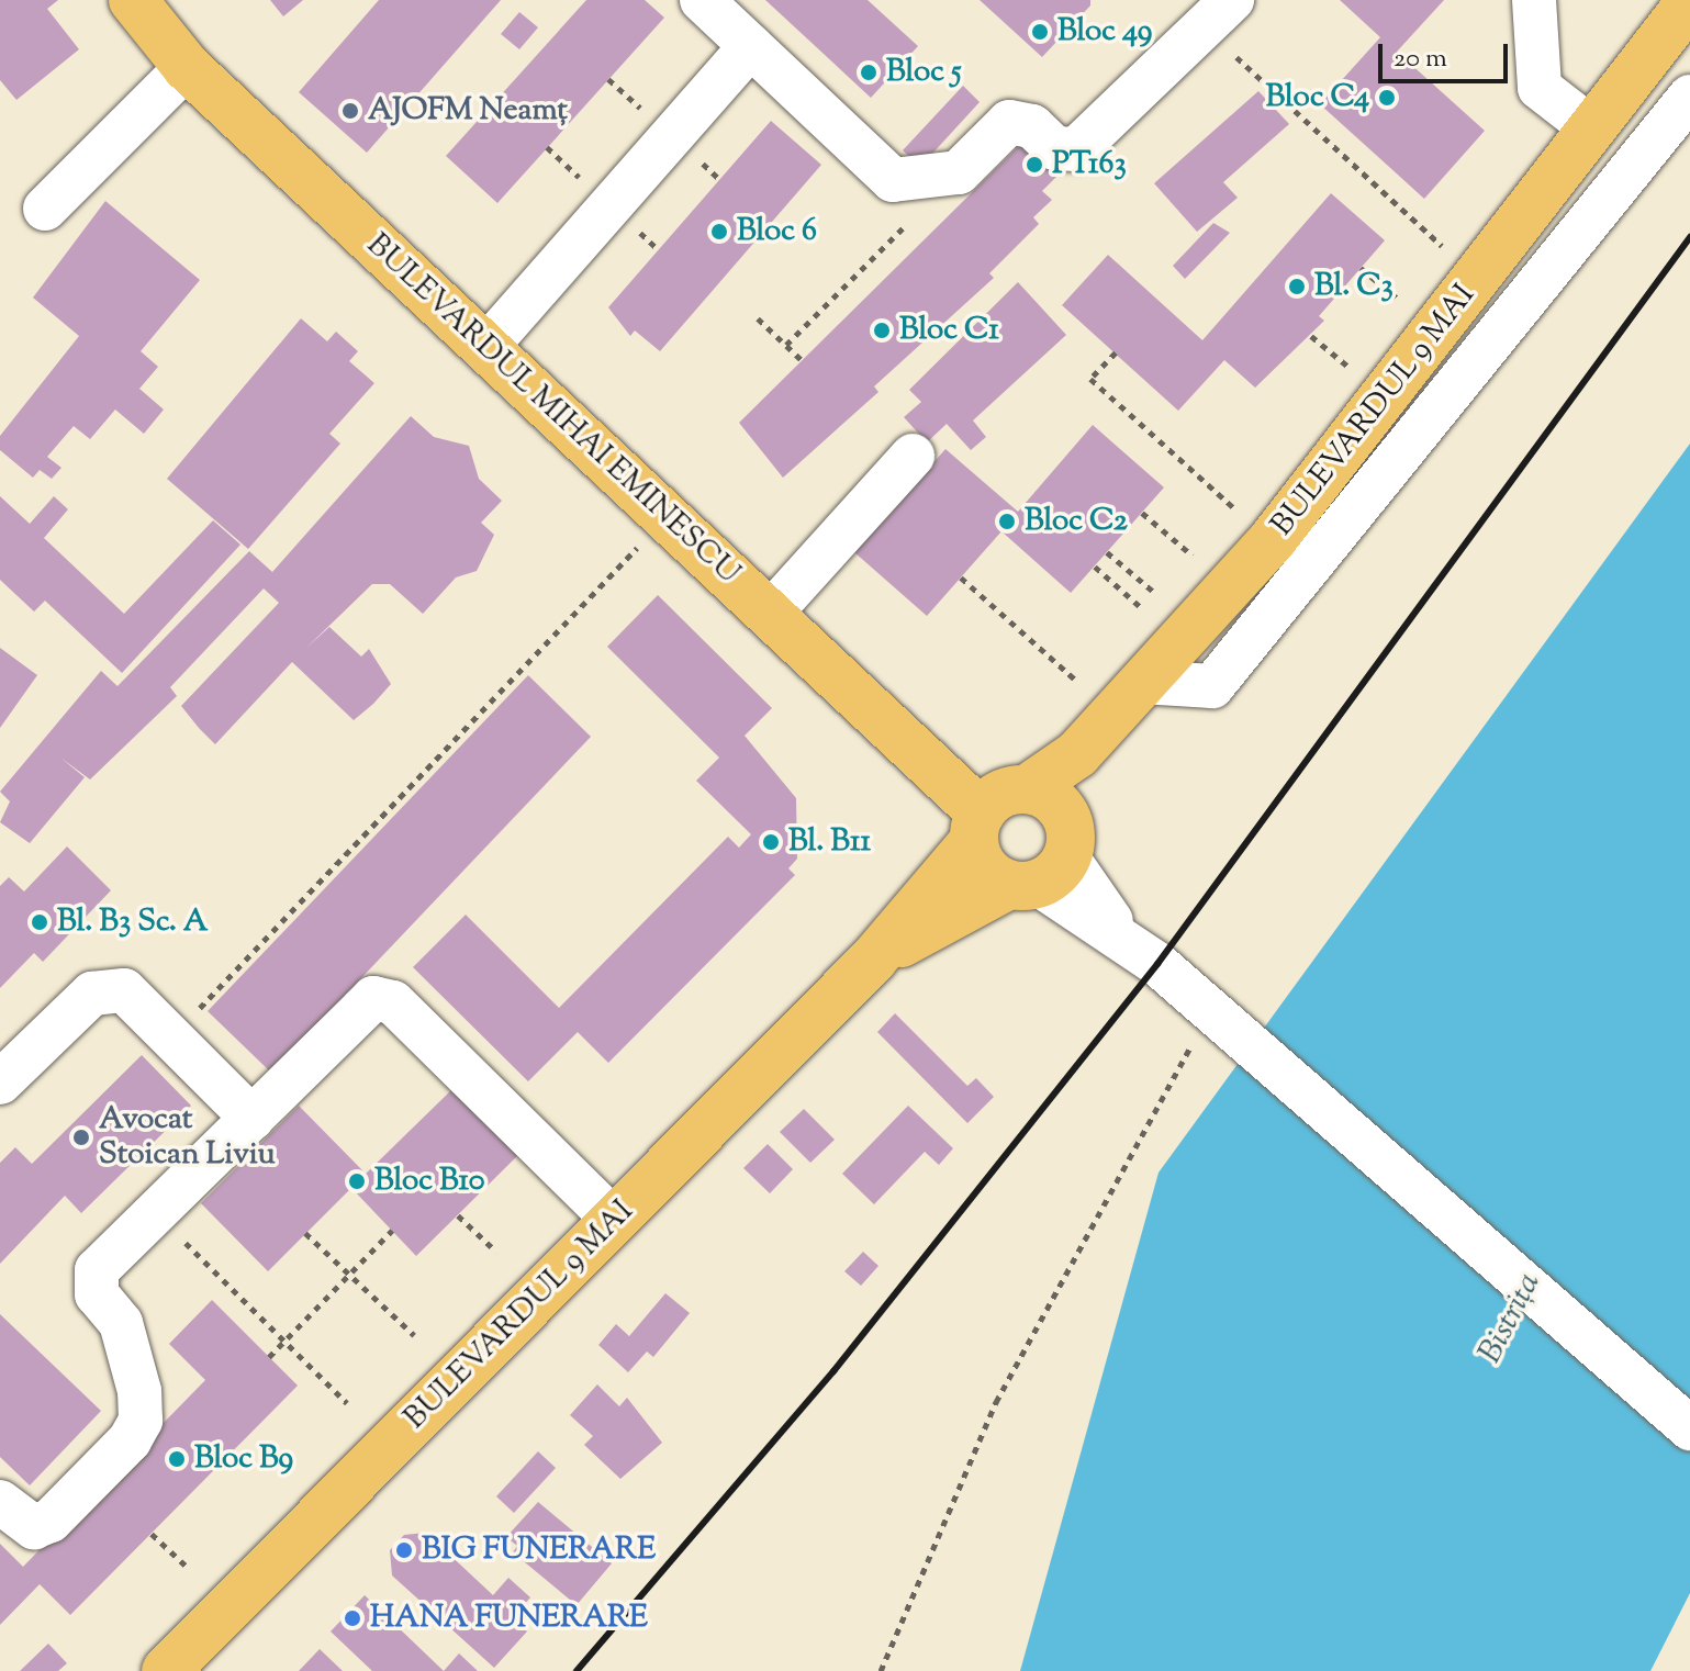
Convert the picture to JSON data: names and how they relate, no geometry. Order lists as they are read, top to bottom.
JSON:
{
  "streets": {
    "main road": ["BULEVARDUL MIHAI EMINESCU", "BULEVARDUL 9 MAI"]
  },
  "crossings": [
    ["BULEVARDUL MIHAI EMINESCU", "BULEVARDUL 9 MAI"]
  ],
  "water": ["Bistrița"],
  "places": [
    "Bloc 49",
    "Bloc 5",
    "Bloc C4",
    "AJOFM Neamț",
    "PT163",
    "Bloc 6",
    "Bl. C3",
    "Bloc C1",
    "Bloc C2",
    "Bl. B11",
    "Bl. B3 Sc. A",
    "Avocat Stoican Liviu",
    "Bloc B10",
    "Bloc B9",
    "BIG FUNERARE",
    "HANA FUNERARE"
  ],
  "scale_bar": "20 m"
}
